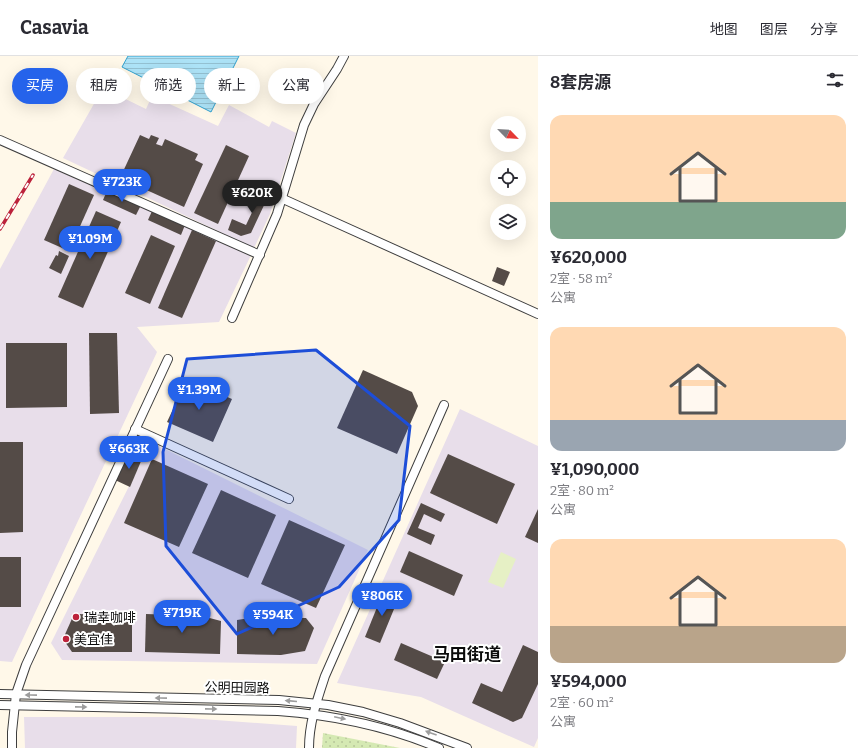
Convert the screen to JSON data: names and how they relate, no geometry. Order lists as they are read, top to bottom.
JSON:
{
  "streets": {
    "street": ["公明田园路"]
  },
  "districts": ["马田街道"],
  "places": ["瑞幸咖啡", "美宜佳"],
  "north": "bottom right",
  "page": {
    "header": "Casavia",
    "nav": ["地图", "图层", "分享"],
    "heading": "8套房源",
    "chip": [
      "买房",
      "租房",
      "筛选",
      "新上",
      "公寓"
    ],
    "list": [
      {
        "name": "¥620,000",
        "note": "2室 · 58 m² · 公寓"
      },
      {
        "name": "¥1,090,000",
        "note": "2室 · 80 m² · 公寓"
      },
      {
        "name": "¥594,000",
        "note": "2室 · 60 m² · 公寓"
      }
    ],
    "price": [
      "¥723K",
      "¥620K",
      "¥1.09M",
      "¥1.39M",
      "¥663K",
      "¥806K",
      "¥719K",
      "¥594K"
    ]
  }
}
